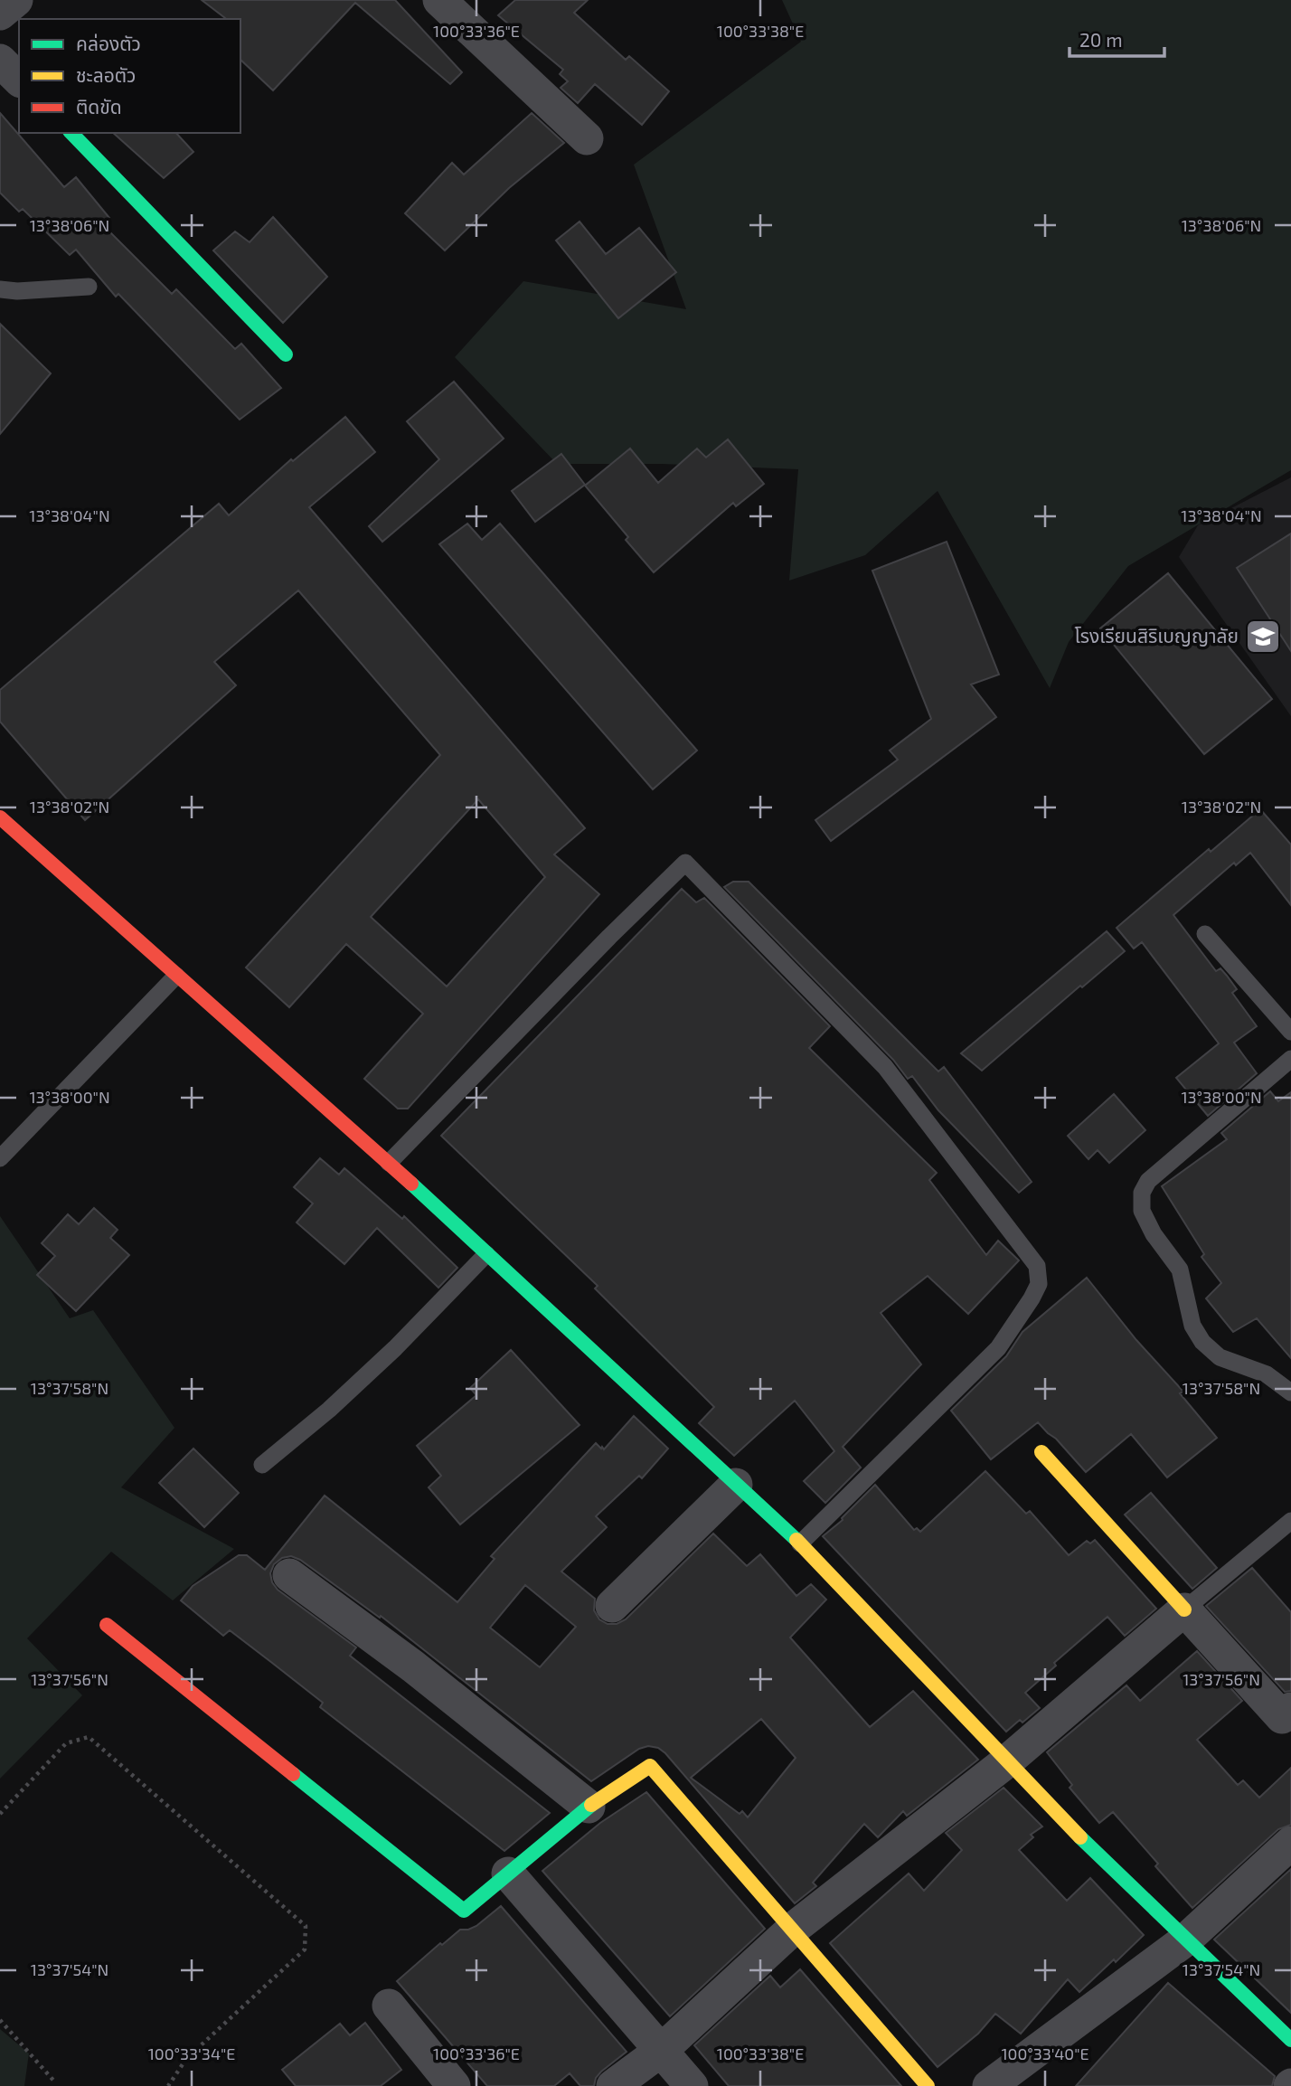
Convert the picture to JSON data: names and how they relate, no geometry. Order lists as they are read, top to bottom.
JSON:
{
  "places": {
    "school or university": ["โรงเรียนสิริเบญญาลัย"]
  },
  "legend": ["คล่องตัว", "ชะลอตัว", "ติดขัด"],
  "scale_bar": "20 m",
  "coordinates": [
    "100°33'36\"E",
    "100°33'38\"E",
    "13°38'06\"N",
    "13°38'04\"N",
    "13°38'02\"N",
    "13°38'00\"N",
    "13°37'58\"N",
    "13°37'56\"N",
    "13°37'54\"N",
    "100°33'34\"E",
    "100°33'40\"E"
  ]
}
